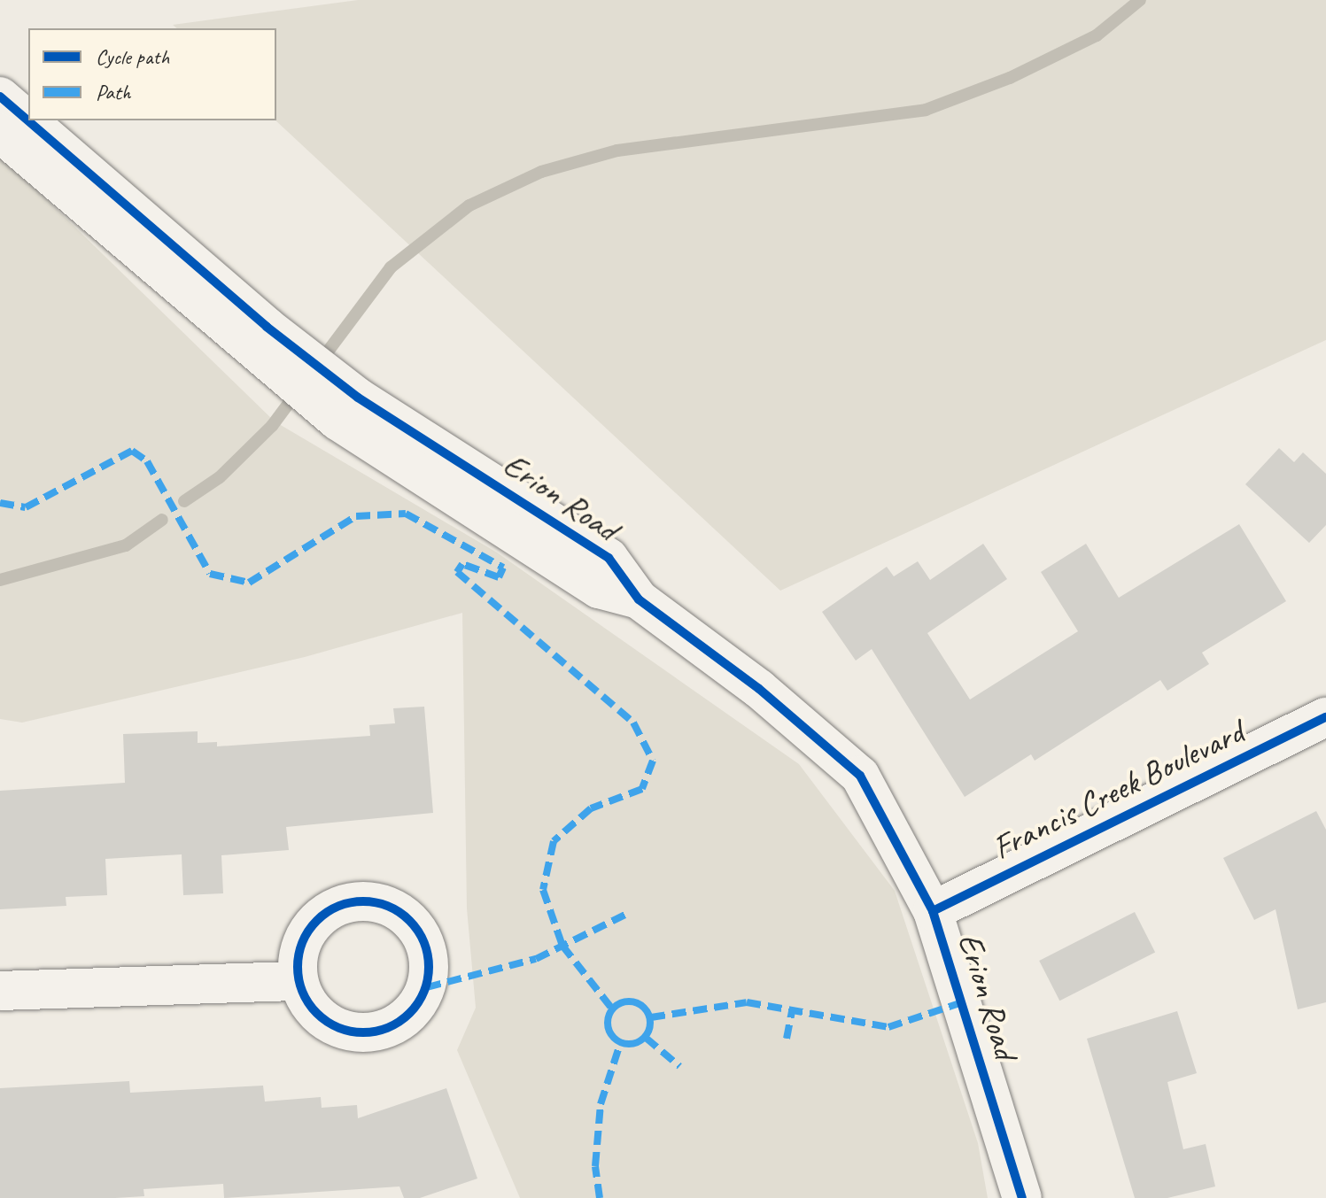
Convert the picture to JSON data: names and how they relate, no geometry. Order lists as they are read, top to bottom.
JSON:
{
  "streets": {
    "street": ["Erion Road", "Francis Creek Boulevard"]
  },
  "crossings": [
    ["Erion Road", "Francis Creek Boulevard"]
  ],
  "legend": ["Cycle path", "Path"]
}
